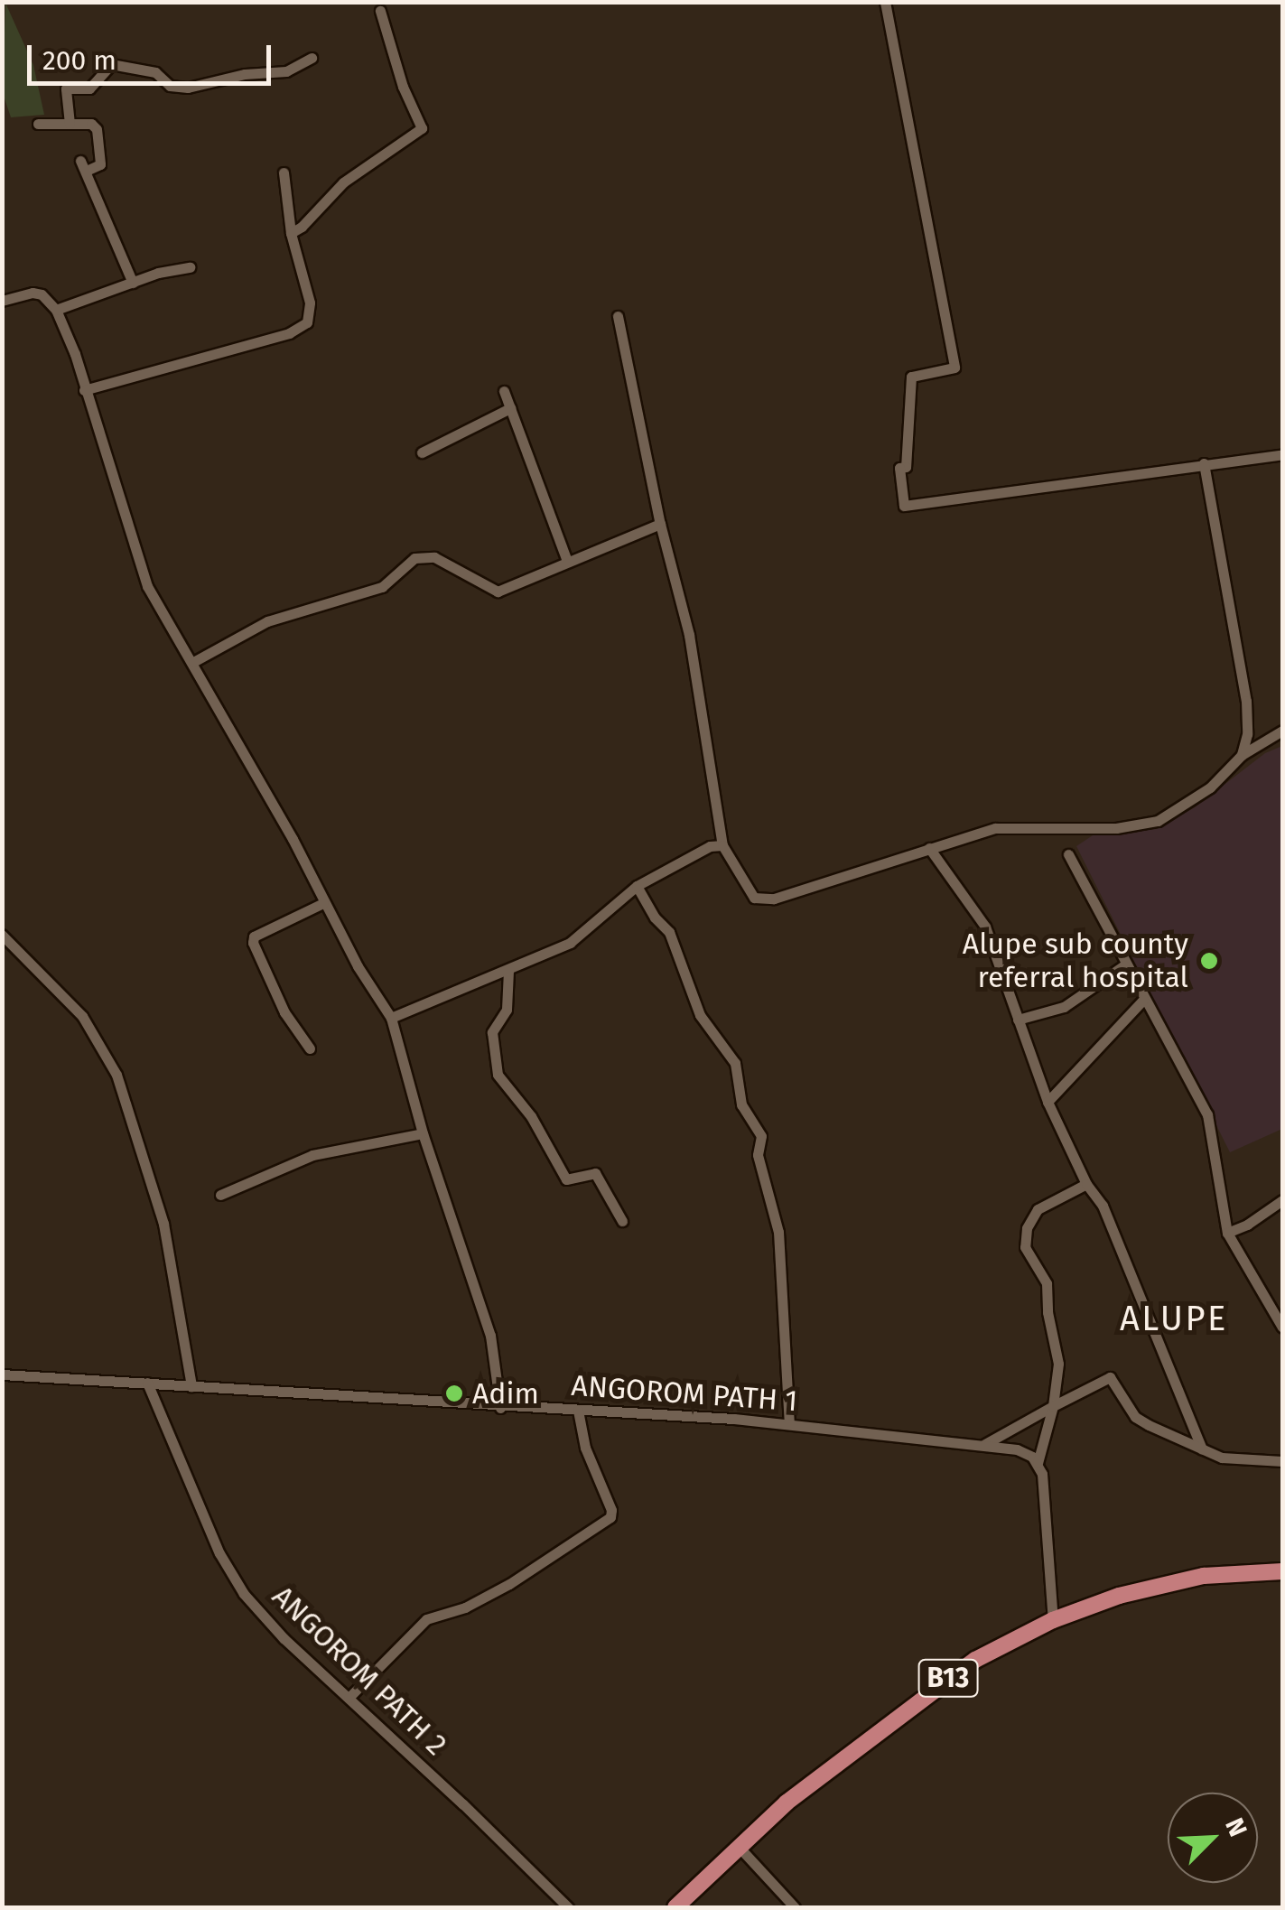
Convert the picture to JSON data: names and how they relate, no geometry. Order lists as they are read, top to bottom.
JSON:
{
  "streets": {
    "highway": ["B13"],
    "street": ["ANGOROM PATH 1", "ANGOROM PATH 2"]
  },
  "crossings": [
    ["ANGOROM PATH 1", "ANGOROM PATH 2"]
  ],
  "districts": ["ALUPE"],
  "places": ["Alupe sub county referral hospital", "Adim"],
  "scale_bar": "200 m",
  "north": "top right"
}
